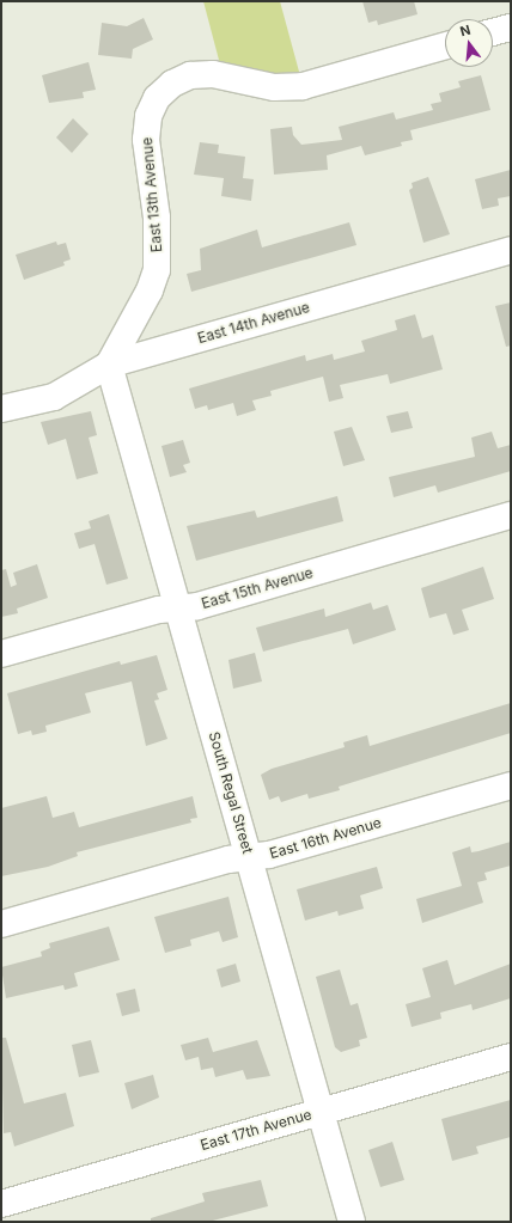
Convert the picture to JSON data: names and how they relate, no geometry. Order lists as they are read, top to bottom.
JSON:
{
  "streets": {
    "street": [
      "East 13th Avenue",
      "East 14th Avenue",
      "East 15th Avenue",
      "South Regal Street",
      "East 16th Avenue",
      "East 17th Avenue"
    ]
  },
  "crossings": [
    ["East 13th Avenue", "East 14th Avenue"],
    ["East 13th Avenue", "South Regal Street"],
    ["East 14th Avenue", "South Regal Street"],
    ["East 15th Avenue", "South Regal Street"],
    ["South Regal Street", "East 16th Avenue"],
    ["South Regal Street", "East 17th Avenue"]
  ],
  "north": "top"
}
